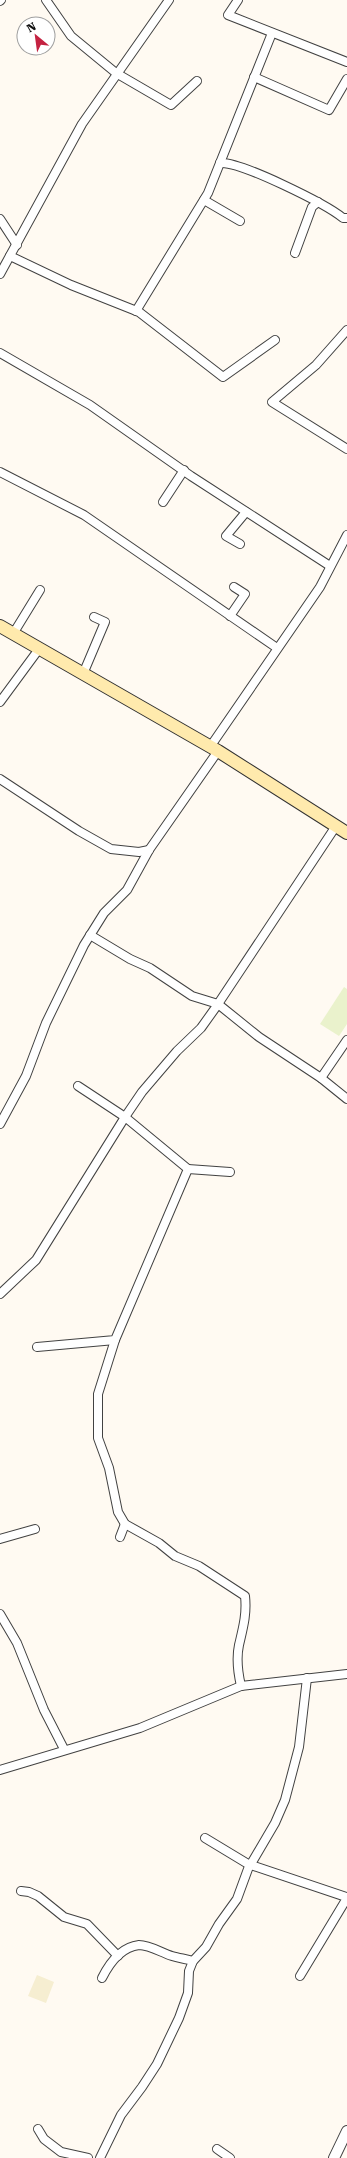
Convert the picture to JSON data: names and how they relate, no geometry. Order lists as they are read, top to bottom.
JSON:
{
  "north": "top left"
}
